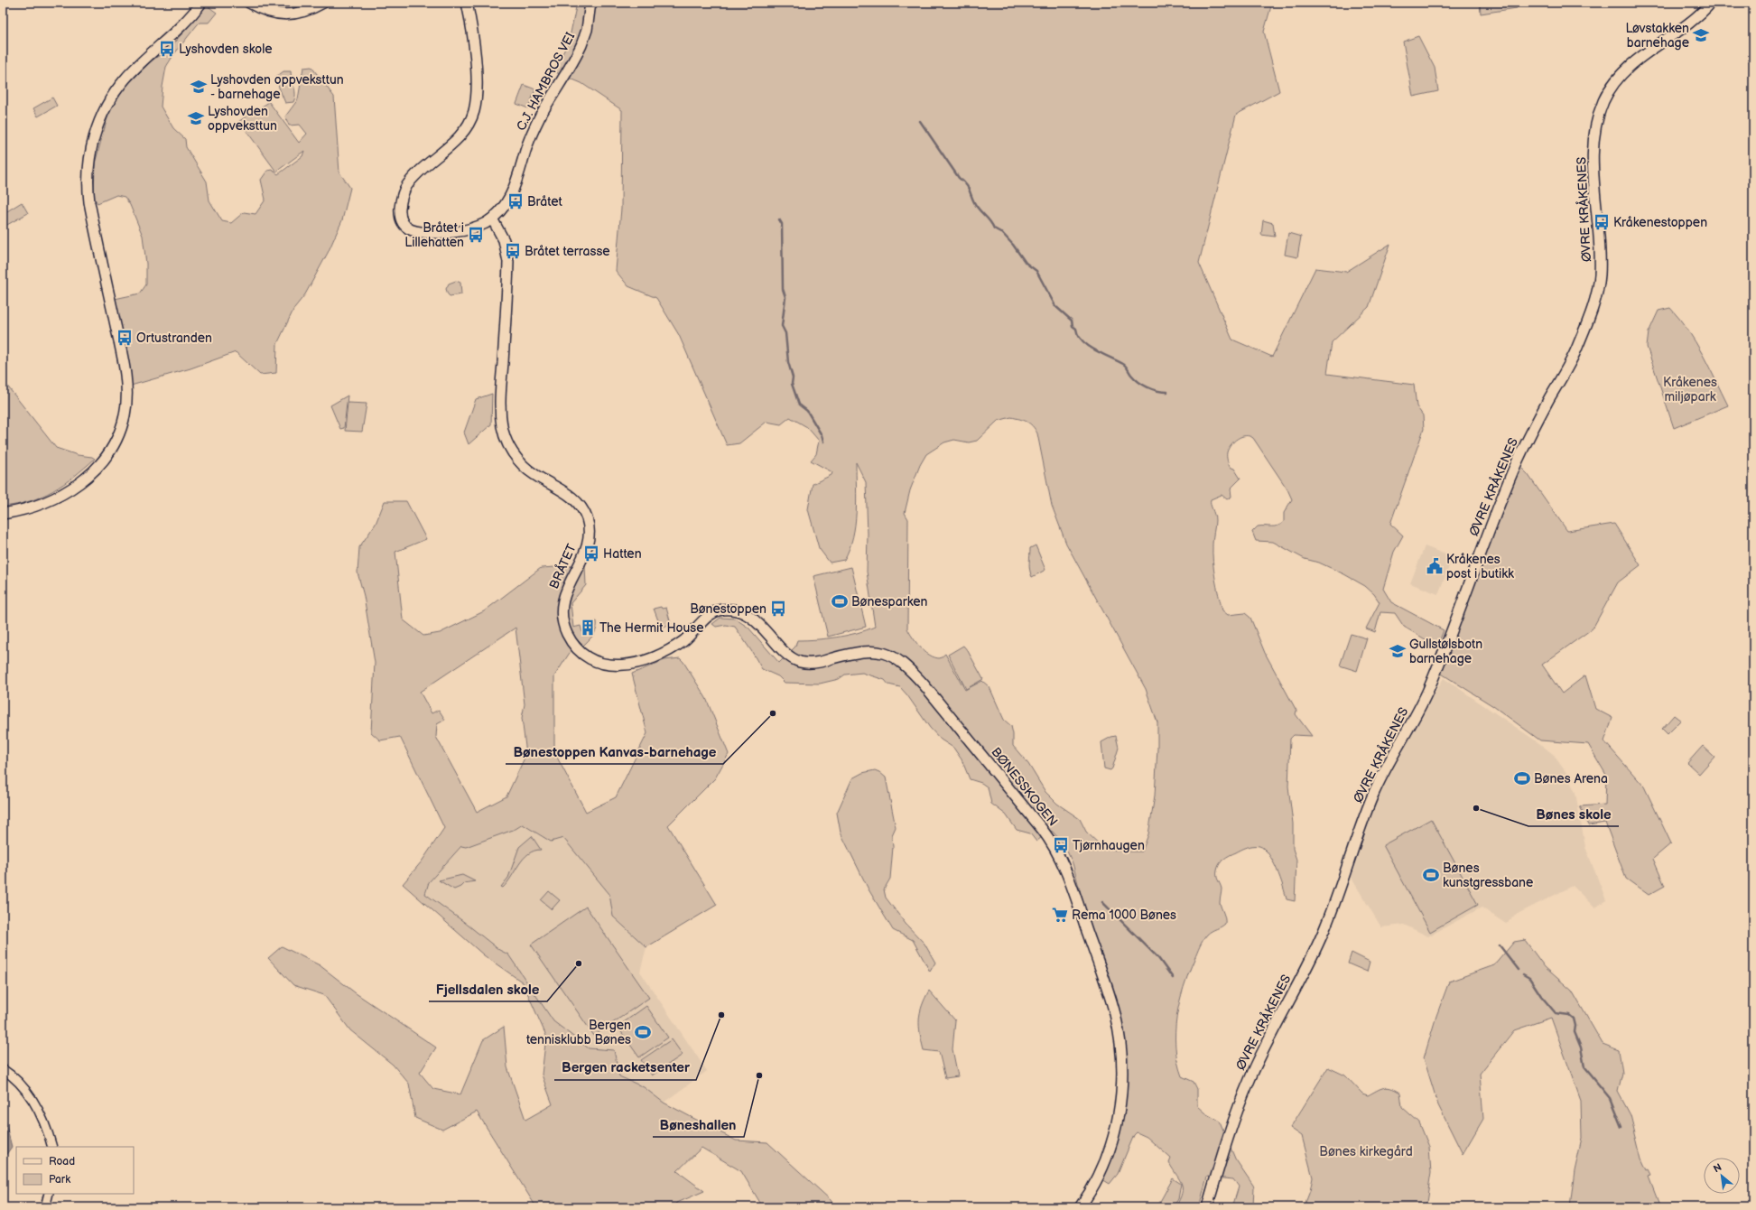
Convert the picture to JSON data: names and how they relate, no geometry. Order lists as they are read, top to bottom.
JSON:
{
  "streets": {
    "main road": [
      "C.J. HAMBROS VEI",
      "ØVRE KRÅKENES",
      "BRÅTET",
      "BØNESSKOGEN"
    ]
  },
  "crossings": [
    ["C.J. HAMBROS VEI", "BRÅTET"],
    ["BRÅTET", "BØNESSKOGEN"]
  ],
  "parks": ["Kråkenes miljøpark", "Bønes kirkegård"],
  "places": {
    "school or university": [
      "Løvstakken barnehage",
      "Lyshovden oppveksttun - barnehage",
      "Lyshovden oppveksttun",
      "Gullstølsbotn barnehage"
    ],
    "bus stop": [
      "Lyshovden skole",
      "Bråtet",
      "Kråkenestoppen",
      "Bråtet i Lillehatten",
      "Bråtet terrasse",
      "Ortustranden",
      "Hatten",
      "Bønestoppen",
      "Tjørnhaugen"
    ],
    "public building": ["Kråkenes post i butikk"],
    "sports": [
      "Bønesparken",
      "Bønes Arena",
      "Bønes kunstgressbane",
      "Bergen tennisklubb Bønes"
    ],
    "building": ["The Hermit House"],
    "other": [
      "Bønestoppen Kanvas-barnehage",
      "Bønes skole",
      "Fjellsdalen skole",
      "Bergen racketsenter",
      "Bøneshallen"
    ],
    "supermarket": ["Rema 1000 Bønes"]
  },
  "legend": ["Road", "Park"],
  "north": "top left"
}
